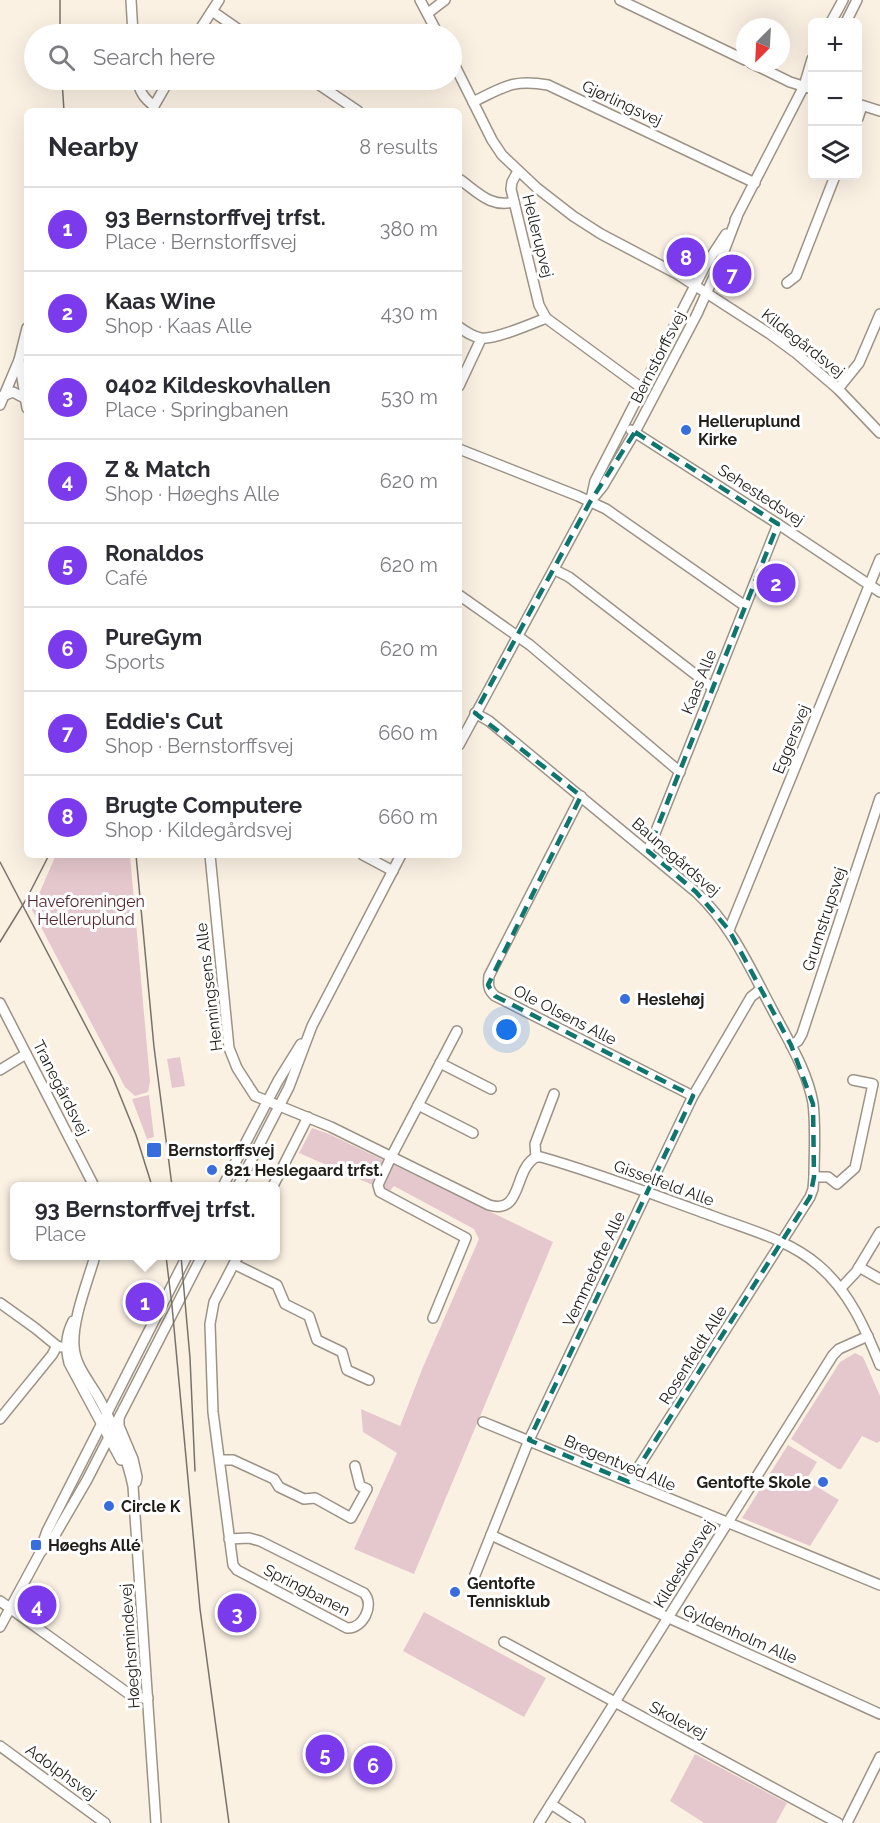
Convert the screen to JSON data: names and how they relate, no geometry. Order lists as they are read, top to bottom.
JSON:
{
  "streets": {
    "street": [
      "Gjørlingsvej",
      "Hellerupvej",
      "Kildegårdsvej",
      "Bernstorffsvej",
      "Sehestedsvej",
      "Kaas Alle",
      "Eggersvej",
      "Baunegårdsvej",
      "Grumstrupsvej",
      "Henningsens Alle",
      "Ole Olsens Alle",
      "Tranegårdsvej",
      "Gisselfeld Alle",
      "Vemmetofte Alle",
      "Rosenfeldt Alle",
      "Bregentved Alle",
      "Kildeskovsvej",
      "Springbanen",
      "Gyldenholm Alle",
      "Høeghsmindevej",
      "Skolevej",
      "Adolphsvej"
    ]
  },
  "crossings": [
    ["Gjørlingsvej", "Bernstorffsvej"],
    ["Hellerupvej", "Kildegårdsvej"],
    ["Kildegårdsvej", "Bernstorffsvej"],
    ["Bernstorffsvej", "Sehestedsvej"],
    ["Bernstorffsvej", "Baunegårdsvej"],
    ["Sehestedsvej", "Kaas Alle"],
    ["Sehestedsvej", "Eggersvej"],
    ["Kaas Alle", "Baunegårdsvej"],
    ["Eggersvej", "Baunegårdsvej"],
    ["Baunegårdsvej", "Grumstrupsvej"],
    ["Baunegårdsvej", "Ole Olsens Alle"],
    ["Baunegårdsvej", "Gisselfeld Alle"],
    ["Baunegårdsvej", "Vemmetofte Alle"],
    ["Baunegårdsvej", "Rosenfeldt Alle"],
    ["Henningsens Alle", "Gisselfeld Alle"],
    ["Ole Olsens Alle", "Vemmetofte Alle"],
    ["Gisselfeld Alle", "Vemmetofte Alle"],
    ["Gisselfeld Alle", "Rosenfeldt Alle"],
    ["Vemmetofte Alle", "Bregentved Alle"],
    ["Vemmetofte Alle", "Gyldenholm Alle"],
    ["Rosenfeldt Alle", "Bregentved Alle"],
    ["Bregentved Alle", "Kildeskovsvej"],
    ["Kildeskovsvej", "Gyldenholm Alle"],
    ["Kildeskovsvej", "Skolevej"]
  ],
  "parks": ["Haveforeningen Helleruplund"],
  "places": {
    "other": [
      "Helleruplund Kirke",
      "Heslehøj",
      "821 Heslegaard trfst.",
      "Gentofte Skole",
      "Circle K",
      "Gentofte Tennisklub"
    ],
    "transit": ["Bernstorffsvej", "Høeghs Allé"]
  },
  "north": "bottom left",
  "page": {
    "map_buttons": ["+", "−"],
    "search": "Search here",
    "heading": ["Nearby", "8 results"],
    "list": [
      {
        "mark": "1",
        "name": "93 Bernstorffvej trfst.",
        "note": "Place · Bernstorffsvej",
        "value": "380 m"
      },
      {
        "mark": "2",
        "name": "Kaas Wine",
        "note": "Shop · Kaas Alle",
        "value": "430 m"
      },
      {
        "mark": "3",
        "name": "0402 Kildeskovhallen",
        "note": "Place · Springbanen",
        "value": "530 m"
      },
      {
        "mark": "4",
        "name": "Z & Match",
        "note": "Shop · Høeghs Alle",
        "value": "620 m"
      },
      {
        "mark": "5",
        "name": "Ronaldos",
        "note": "Café",
        "value": "620 m"
      },
      {
        "mark": "6",
        "name": "PureGym",
        "note": "Sports",
        "value": "620 m"
      },
      {
        "mark": "7",
        "name": "Eddie's Cut",
        "note": "Shop · Bernstorffsvej",
        "value": "660 m"
      },
      {
        "mark": "8",
        "name": "Brugte Computere",
        "note": "Shop · Kildegårdsvej",
        "value": "660 m"
      }
    ],
    "pins": [
      "8",
      "7",
      "2",
      "1",
      "4",
      "3",
      "5",
      "6"
    ],
    "popup": ["93 Bernstorffvej trfst.", "Place"]
  }
}
